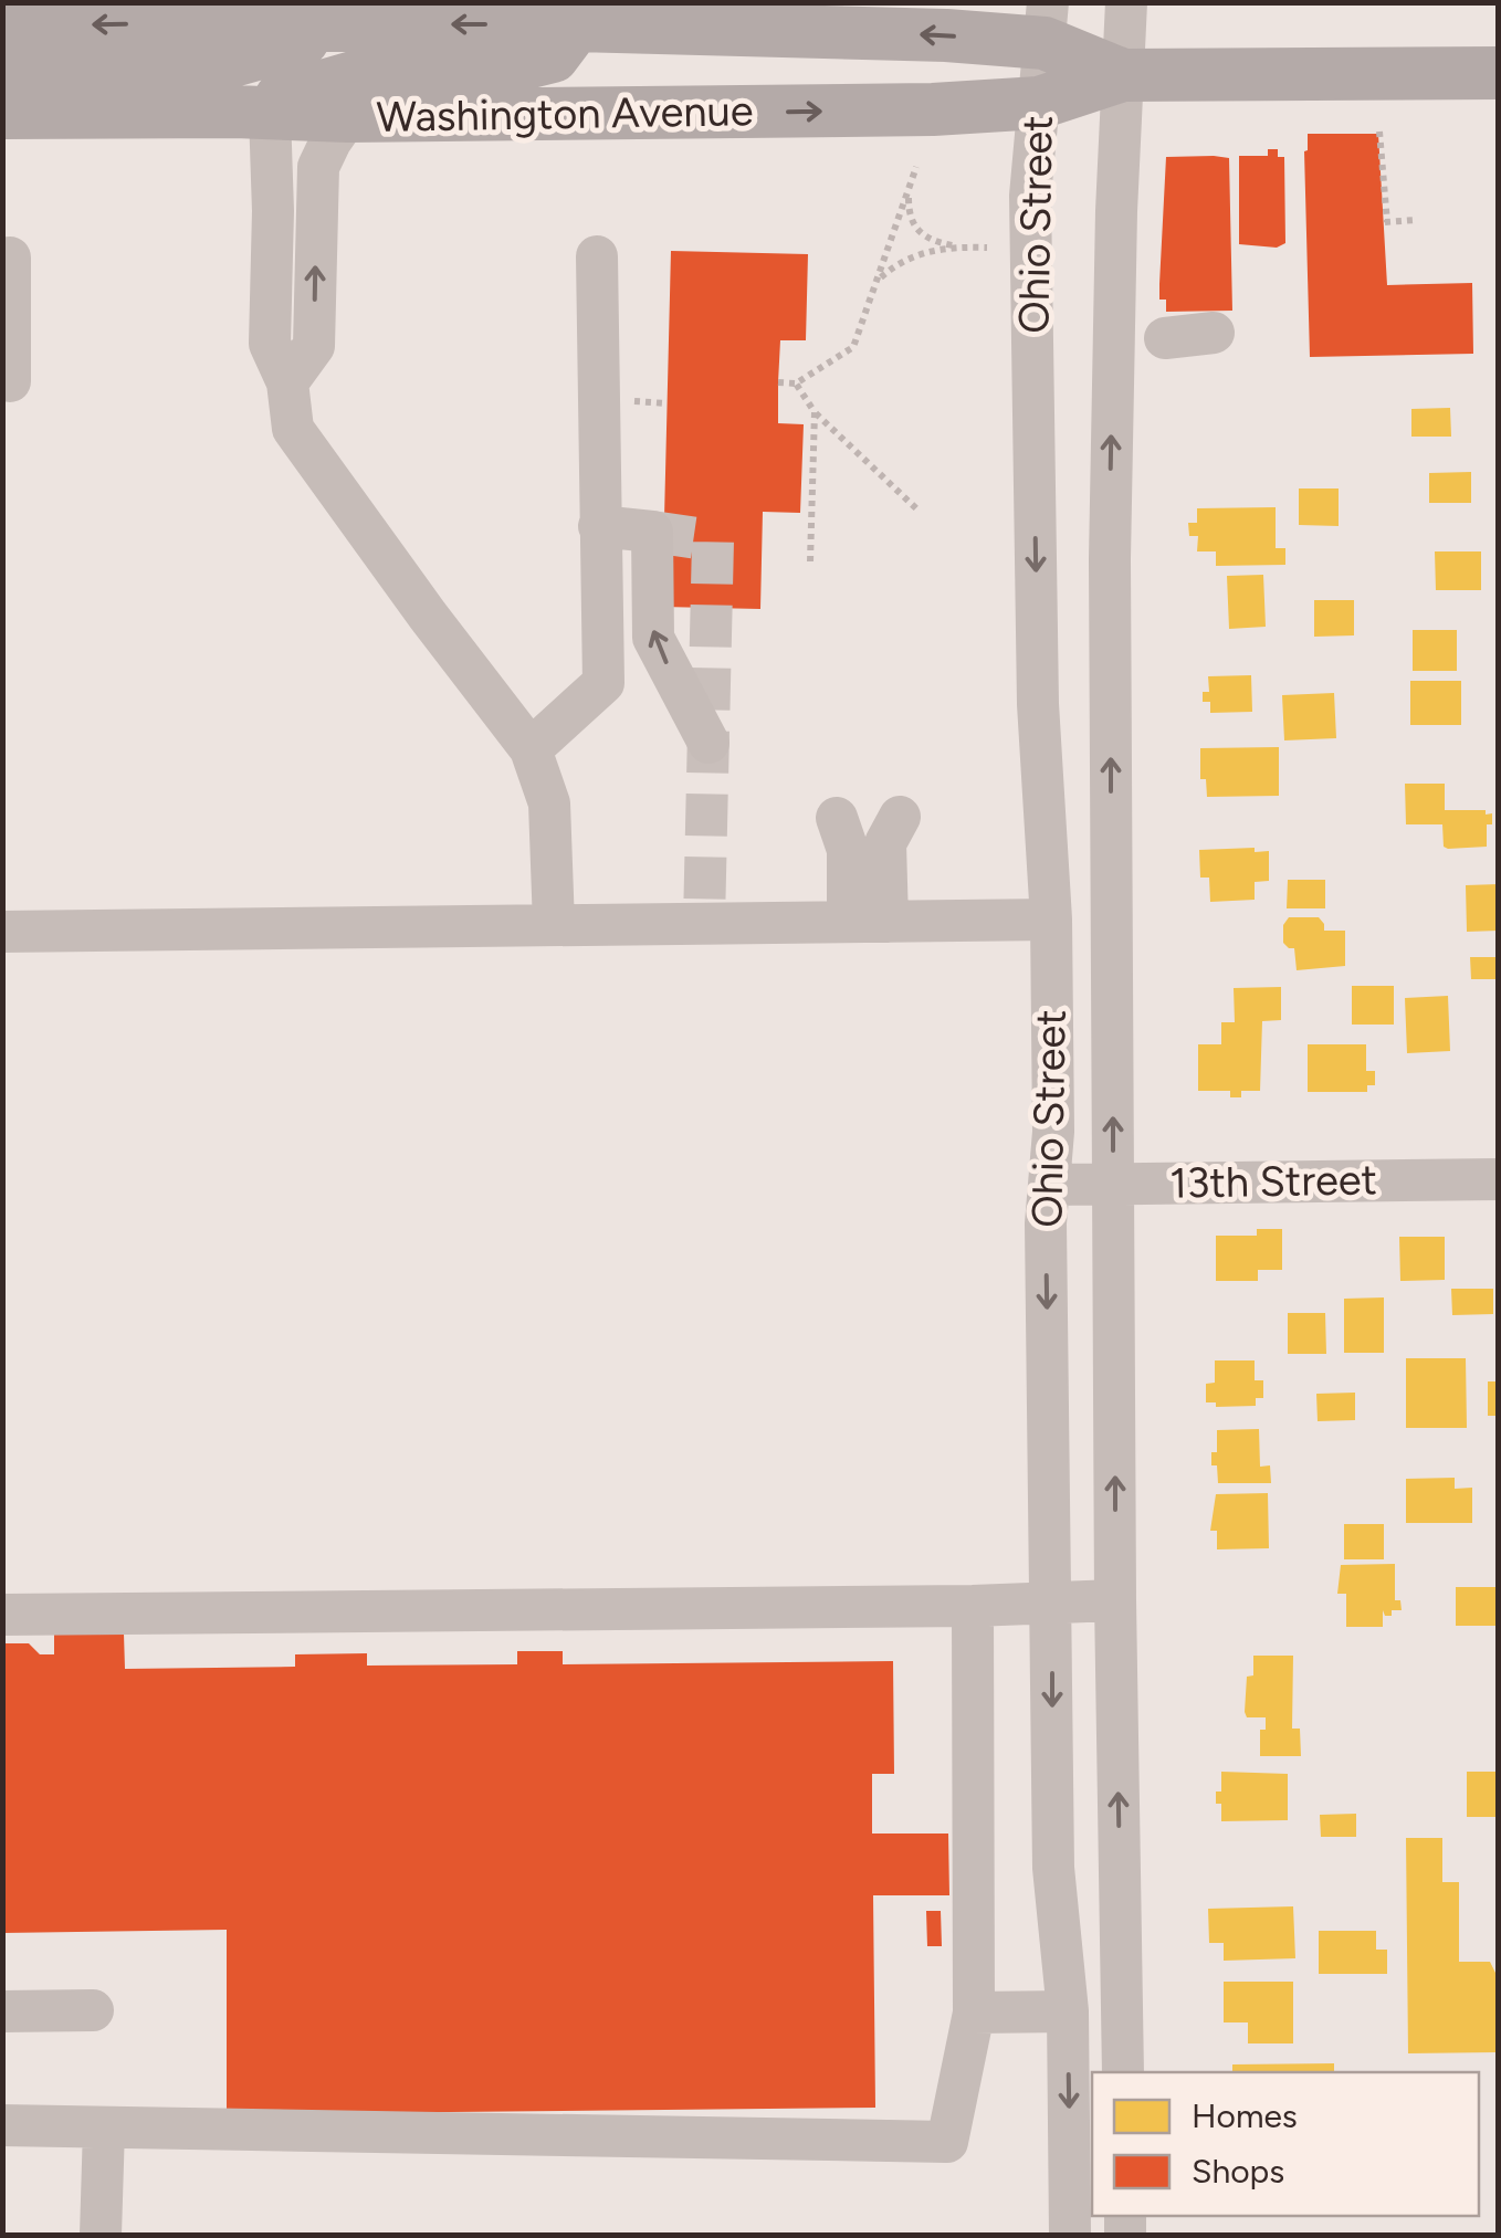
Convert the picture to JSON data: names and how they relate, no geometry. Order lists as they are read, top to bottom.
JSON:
{
  "streets": {
    "main road": ["Washington Avenue"],
    "street": ["Ohio Street", "13th Street"]
  },
  "crossings": [
    ["Washington Avenue", "Ohio Street"],
    ["Ohio Street", "13th Street"]
  ],
  "legend": ["Homes", "Shops"]
}
